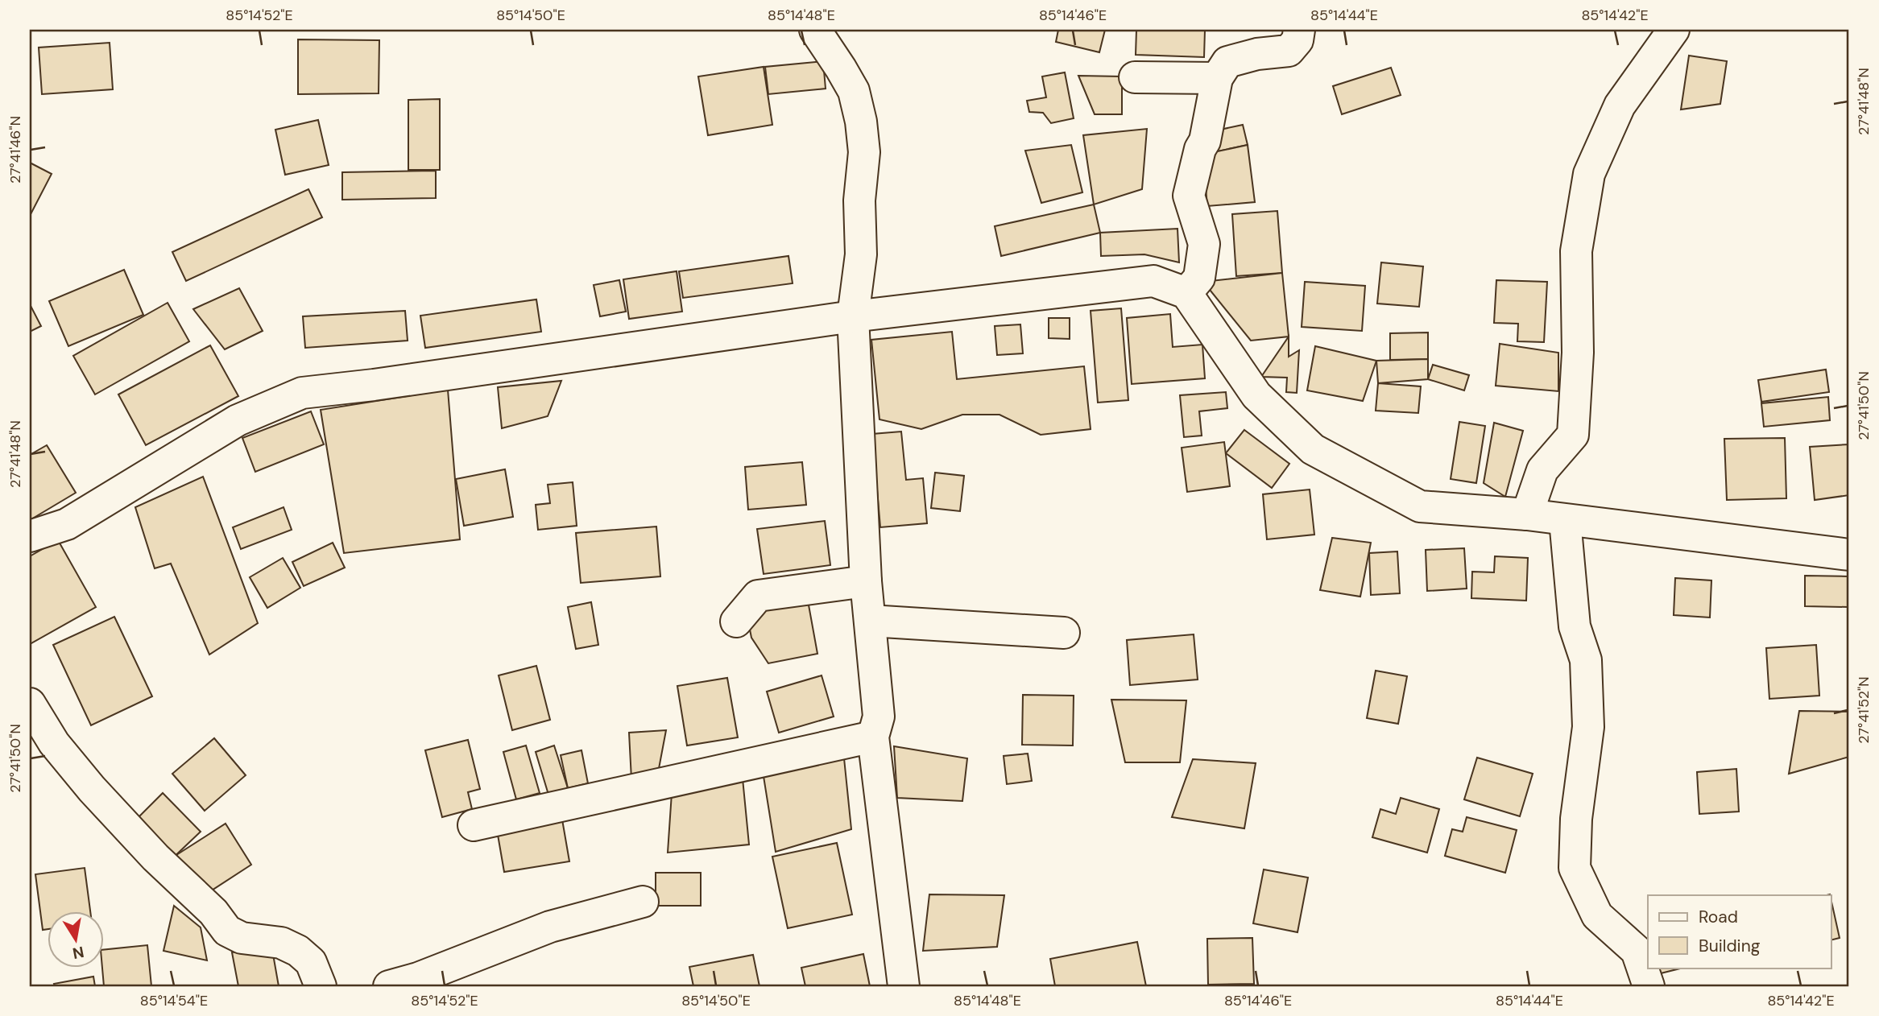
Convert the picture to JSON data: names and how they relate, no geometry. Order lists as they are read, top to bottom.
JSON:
{
  "legend": ["Road", "Building"],
  "north": "bottom",
  "coordinates": [
    "85°14'52\"E",
    "85°14'50\"E",
    "85°14'48\"E",
    "85°14'46\"E",
    "85°14'44\"E",
    "85°14'42\"E",
    "27°41'48\"N",
    "27°41'46\"N",
    "27°41'50\"N",
    "27°41'52\"N",
    "85°14'54\"E"
  ]
}
